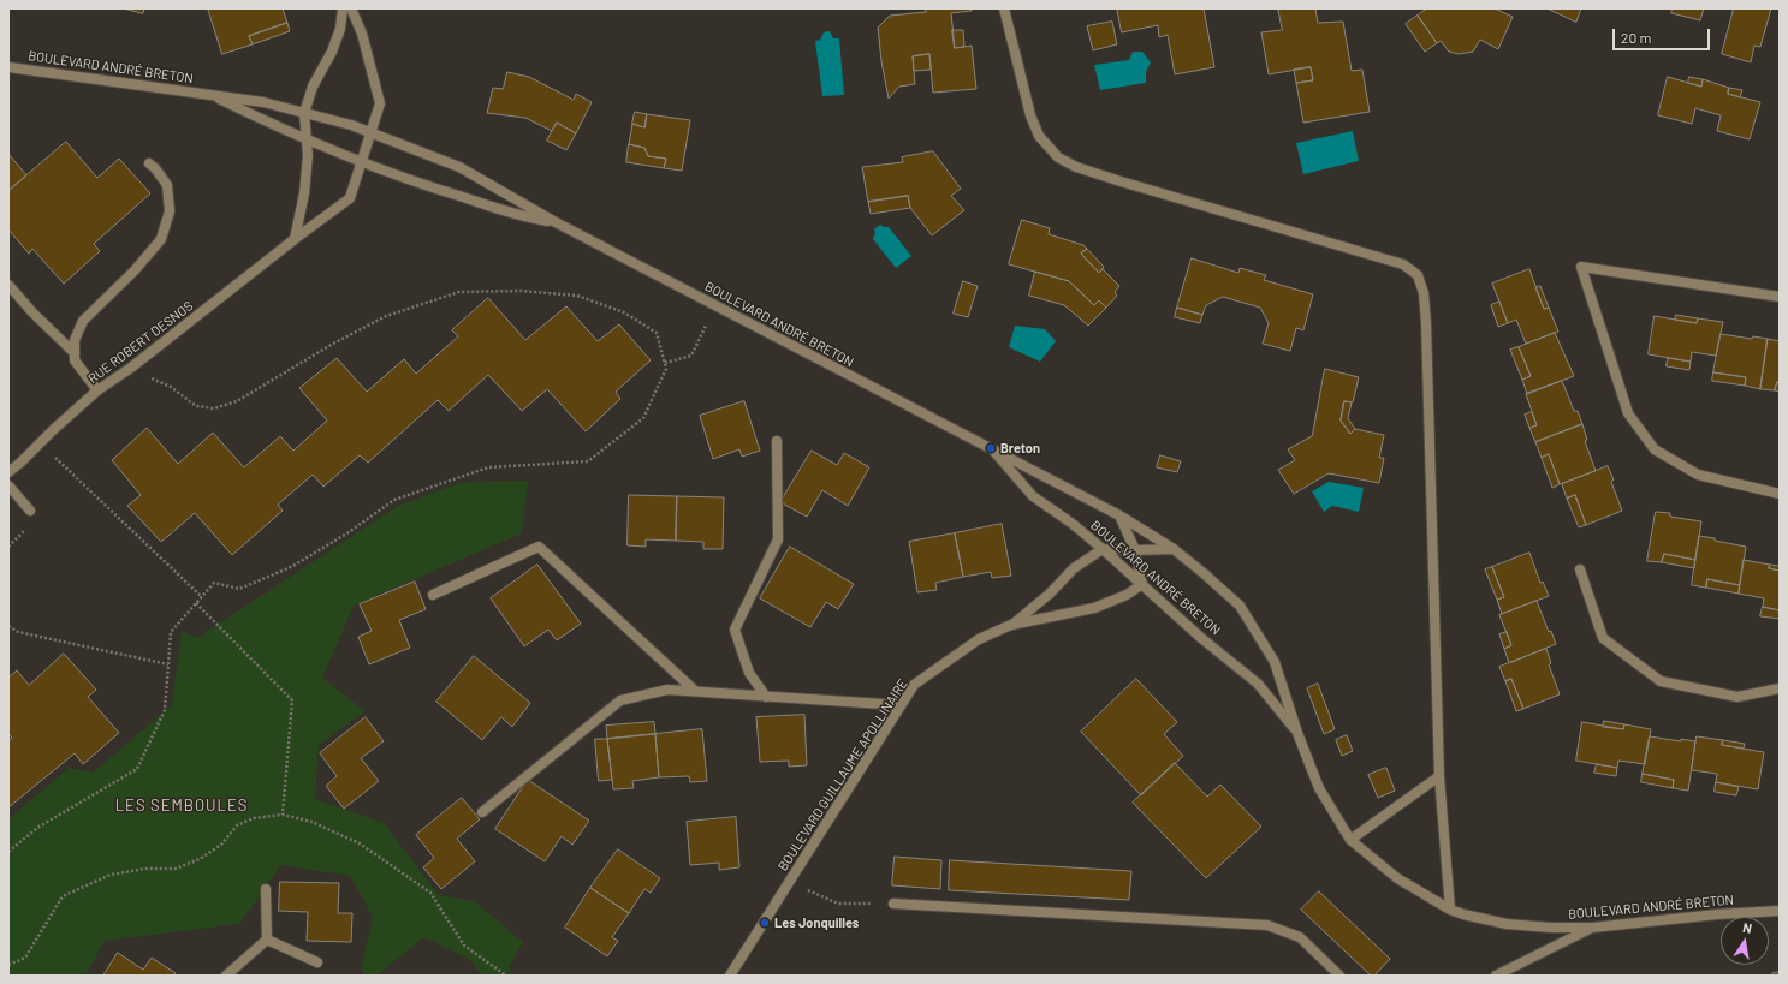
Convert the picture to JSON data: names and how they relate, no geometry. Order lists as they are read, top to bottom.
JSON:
{
  "streets": {
    "street": ["BOULEVARD ANDRÉ BRETON", "RUE ROBERT DESNOS", "BOULEVARD GUILLAUME APOLLINAIRE"]
  },
  "crossings": [
    ["BOULEVARD ANDRÉ BRETON", "RUE ROBERT DESNOS"],
    ["BOULEVARD ANDRÉ BRETON", "BOULEVARD GUILLAUME APOLLINAIRE"]
  ],
  "districts": ["LES SEMBOULES"],
  "places": ["Breton", "Les Jonquilles"],
  "scale_bar": "20 m",
  "north": "top"
}
